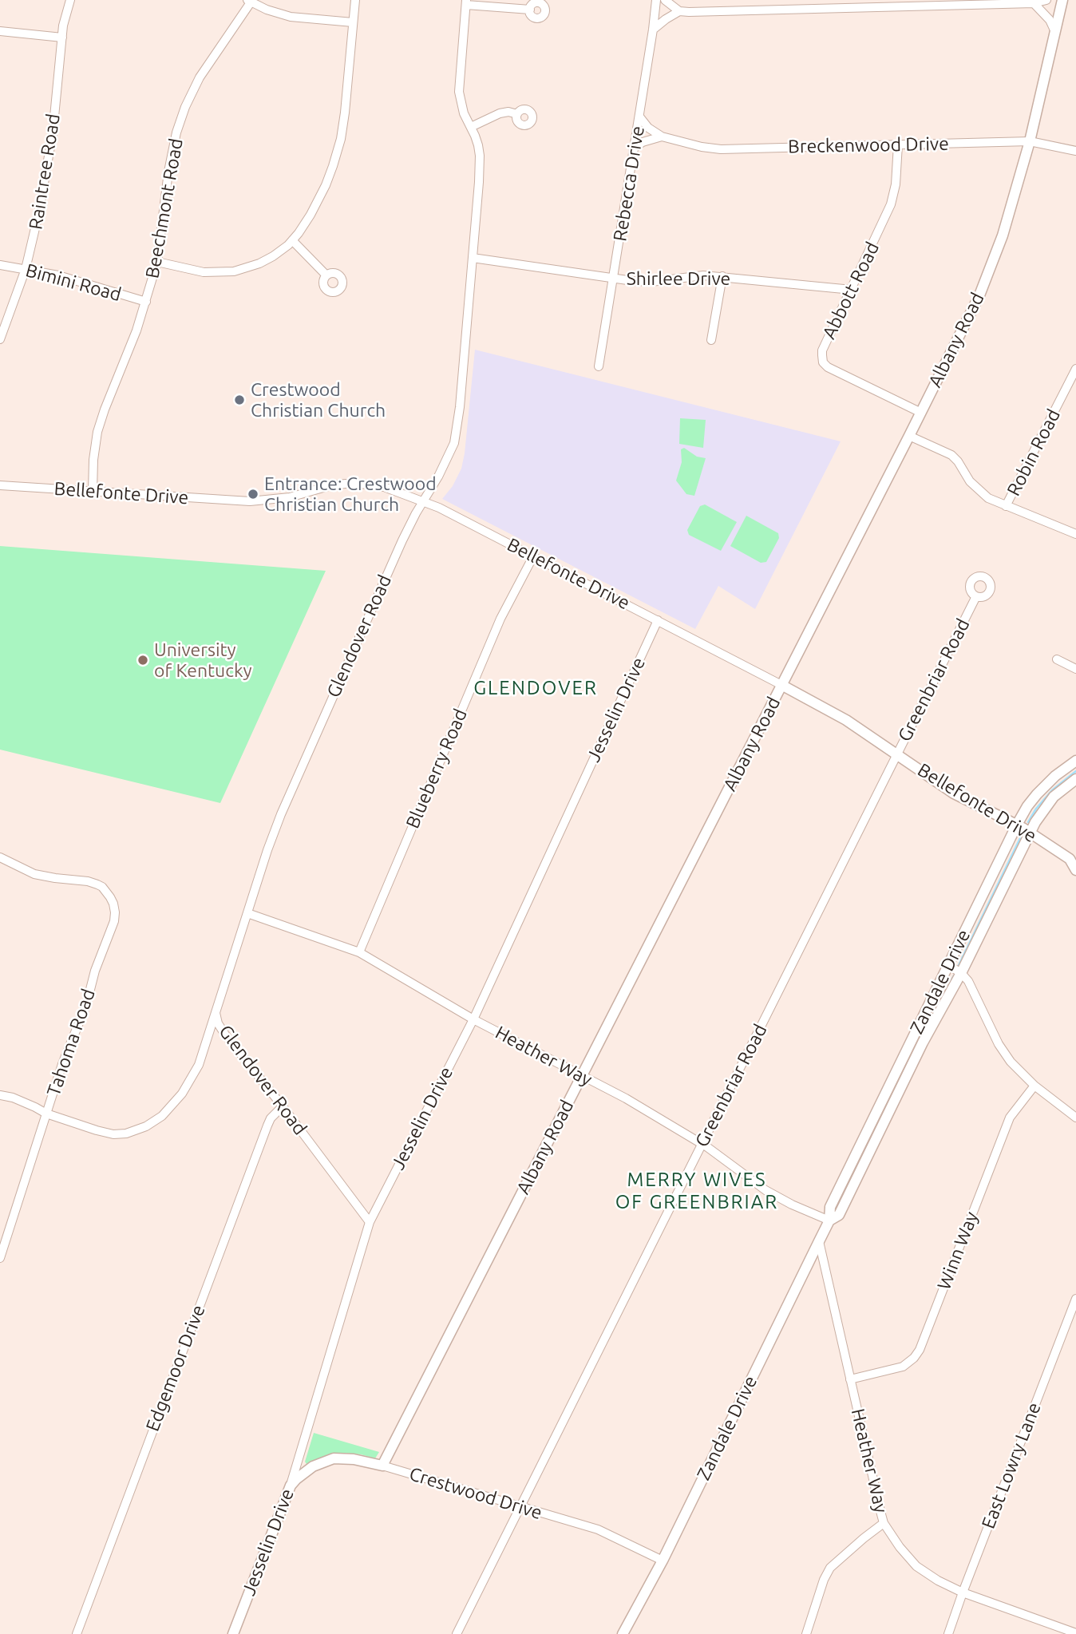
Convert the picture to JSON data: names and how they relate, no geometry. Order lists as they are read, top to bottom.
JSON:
{
  "streets": {
    "street": [
      "Breckenwood Drive",
      "Raintree Road",
      "Rebecca Drive",
      "Beechmont Road",
      "Shirlee Drive",
      "Bimini Road",
      "Abbott Road",
      "Albany Road",
      "Robin Road",
      "Bellefonte Drive",
      "Glendover Road",
      "Greenbriar Road",
      "Jesselin Drive",
      "Blueberry Road",
      "Zandale Drive",
      "Tahoma Road",
      "Heather Way",
      "Winn Way",
      "Edgemoor Drive",
      "East Lowry Lane",
      "Crestwood Drive"
    ]
  },
  "crossings": [
    ["Breckenwood Drive", "Rebecca Drive"],
    ["Breckenwood Drive", "Abbott Road"],
    ["Breckenwood Drive", "Albany Road"],
    ["Raintree Road", "Bimini Road"],
    ["Rebecca Drive", "Shirlee Drive"],
    ["Beechmont Road", "Bimini Road"],
    ["Beechmont Road", "Bellefonte Drive"],
    ["Shirlee Drive", "Abbott Road"],
    ["Shirlee Drive", "Glendover Road"],
    ["Abbott Road", "Albany Road"],
    ["Albany Road", "Bellefonte Drive"],
    ["Albany Road", "Heather Way"],
    ["Albany Road", "Crestwood Drive"],
    ["Bellefonte Drive", "Glendover Road"],
    ["Bellefonte Drive", "Greenbriar Road"],
    ["Bellefonte Drive", "Jesselin Drive"],
    ["Bellefonte Drive", "Blueberry Road"],
    ["Bellefonte Drive", "Zandale Drive"],
    ["Glendover Road", "Jesselin Drive"],
    ["Glendover Road", "Heather Way"],
    ["Glendover Road", "Edgemoor Drive"],
    ["Greenbriar Road", "Heather Way"],
    ["Greenbriar Road", "Crestwood Drive"],
    ["Jesselin Drive", "Heather Way"],
    ["Jesselin Drive", "Crestwood Drive"],
    ["Blueberry Road", "Heather Way"],
    ["Zandale Drive", "Heather Way"],
    ["Zandale Drive", "Crestwood Drive"],
    ["Heather Way", "Winn Way"],
    ["Heather Way", "East Lowry Lane"]
  ],
  "districts": ["GLENDOVER", "MERRY WIVES OF GREENBRIAR"],
  "places": ["Crestwood Christian Church", "Entrance: Crestwood Christian Church", "University of Kentucky"]
}
